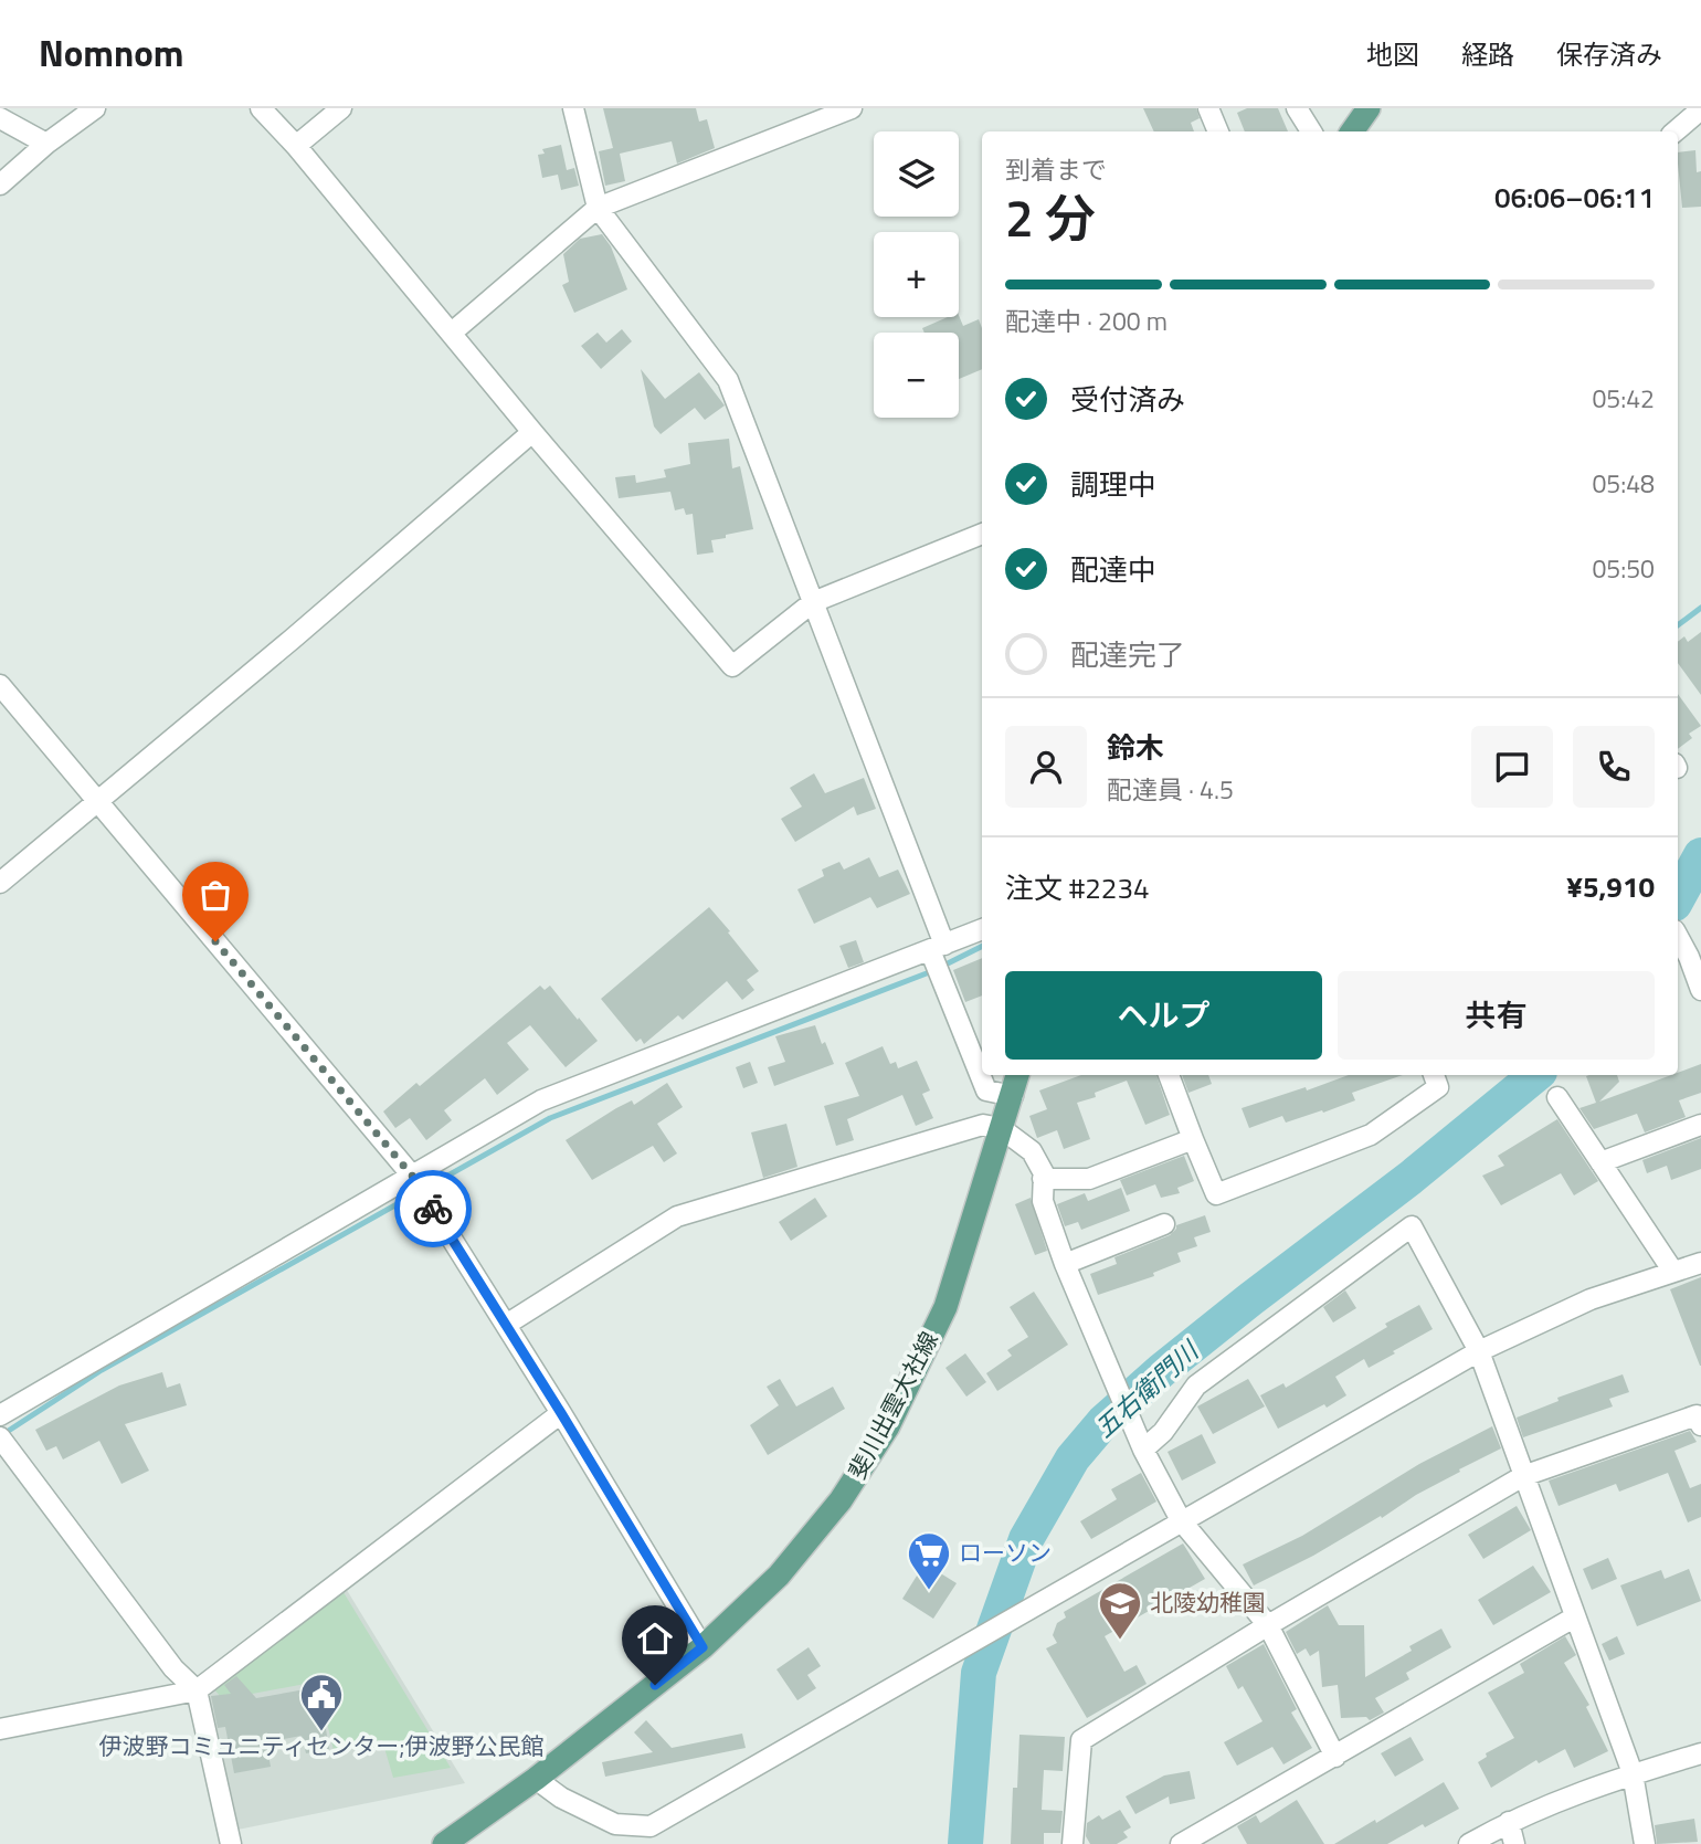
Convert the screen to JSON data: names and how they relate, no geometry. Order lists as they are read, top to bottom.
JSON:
{
  "streets": {
    "main road": ["斐川出雲大社線"]
  },
  "water": ["五右衛門川"],
  "places": {
    "supermarket": ["ローソン"],
    "school or university": ["北陵幼稚園"],
    "public building": ["伊波野コミュニティセンター;伊波野公民館"]
  },
  "page": {
    "header": "Nomnom",
    "nav": ["地図", "経路", "保存済み"],
    "map_buttons": ["+", "−"],
    "heading": ["2 分", "到着まで", "06:06–06:11"],
    "panel": [
      "鈴木",
      "配達員 · 4.5",
      "注文 #2234",
      "¥5,910"
    ],
    "bar": "配達中 · 200 m",
    "list": [
      ["受付済み", "05:42"],
      ["調理中", "05:48"],
      ["配達中", "05:50"],
      "配達完了"
    ],
    "buttons": ["ヘルプ", "共有"]
  }
}
